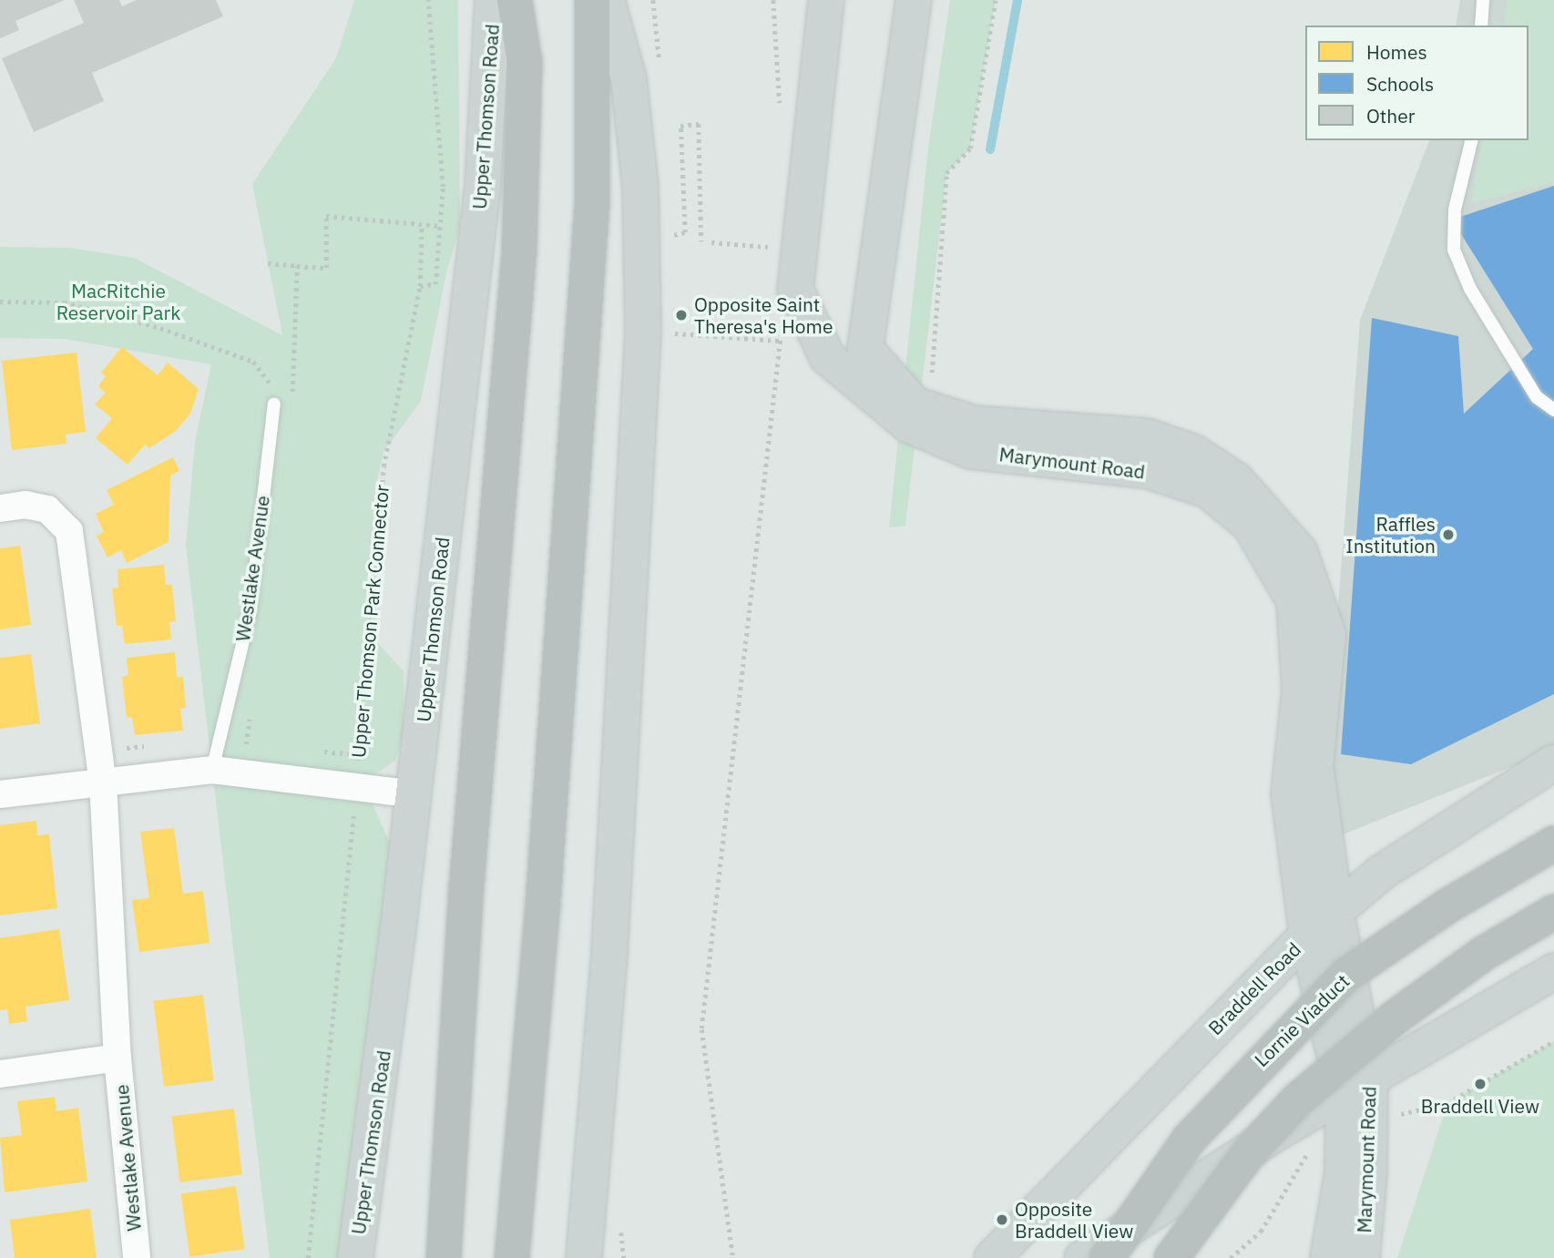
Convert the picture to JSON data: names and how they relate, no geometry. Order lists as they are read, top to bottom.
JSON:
{
  "streets": {
    "highway": ["Lornie Viaduct"],
    "main road": ["Upper Thomson Road", "Marymount Road", "Braddell Road"],
    "street": ["Westlake Avenue"],
    "path": ["Upper Thomson Park Connector"]
  },
  "crossings": [
    ["Marymount Road", "Braddell Road"]
  ],
  "parks": ["MacRitchie Reservoir Park"],
  "places": [
    "Opposite Saint Theresa's Home",
    "Raffles Institution",
    "Braddell View",
    "Opposite Braddell View"
  ],
  "legend": ["Homes", "Schools", "Other"]
}
